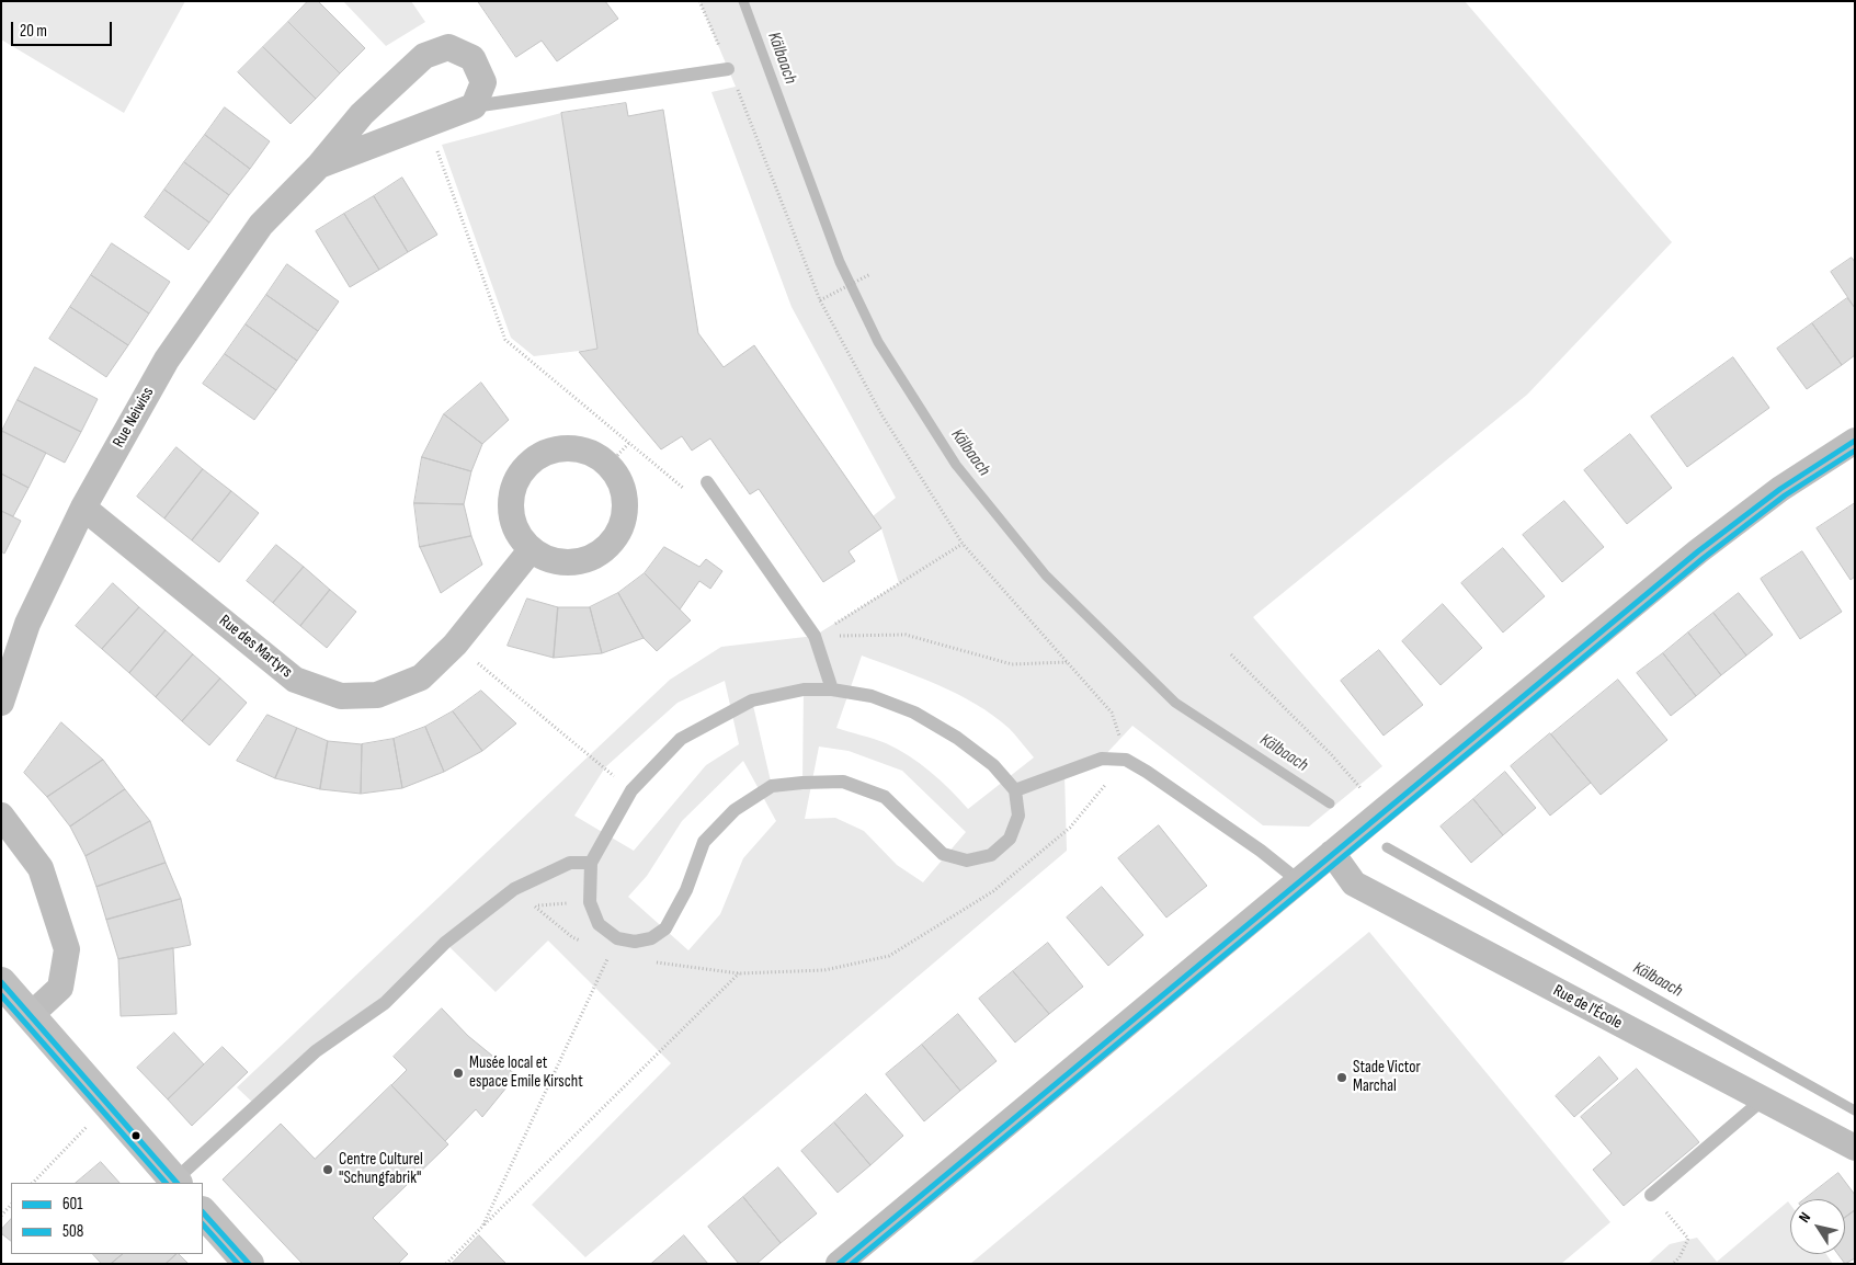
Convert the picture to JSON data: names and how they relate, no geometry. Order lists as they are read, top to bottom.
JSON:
{
  "streets": {
    "street": ["Rue Neiwiss", "Rue des Martyrs", "Rue de l'École"]
  },
  "crossings": [
    ["Rue Neiwiss", "Rue des Martyrs"]
  ],
  "water": ["Kälbaach"],
  "places": ["Musée local et espace Emile Kirscht", "Stade Victor Marchal", "Centre Culturel \"Schungfabrik\""],
  "lines": ["transit line 601", "transit line 508"],
  "legend": ["601", "508"],
  "scale_bar": "20 m",
  "north": "top left"
}
